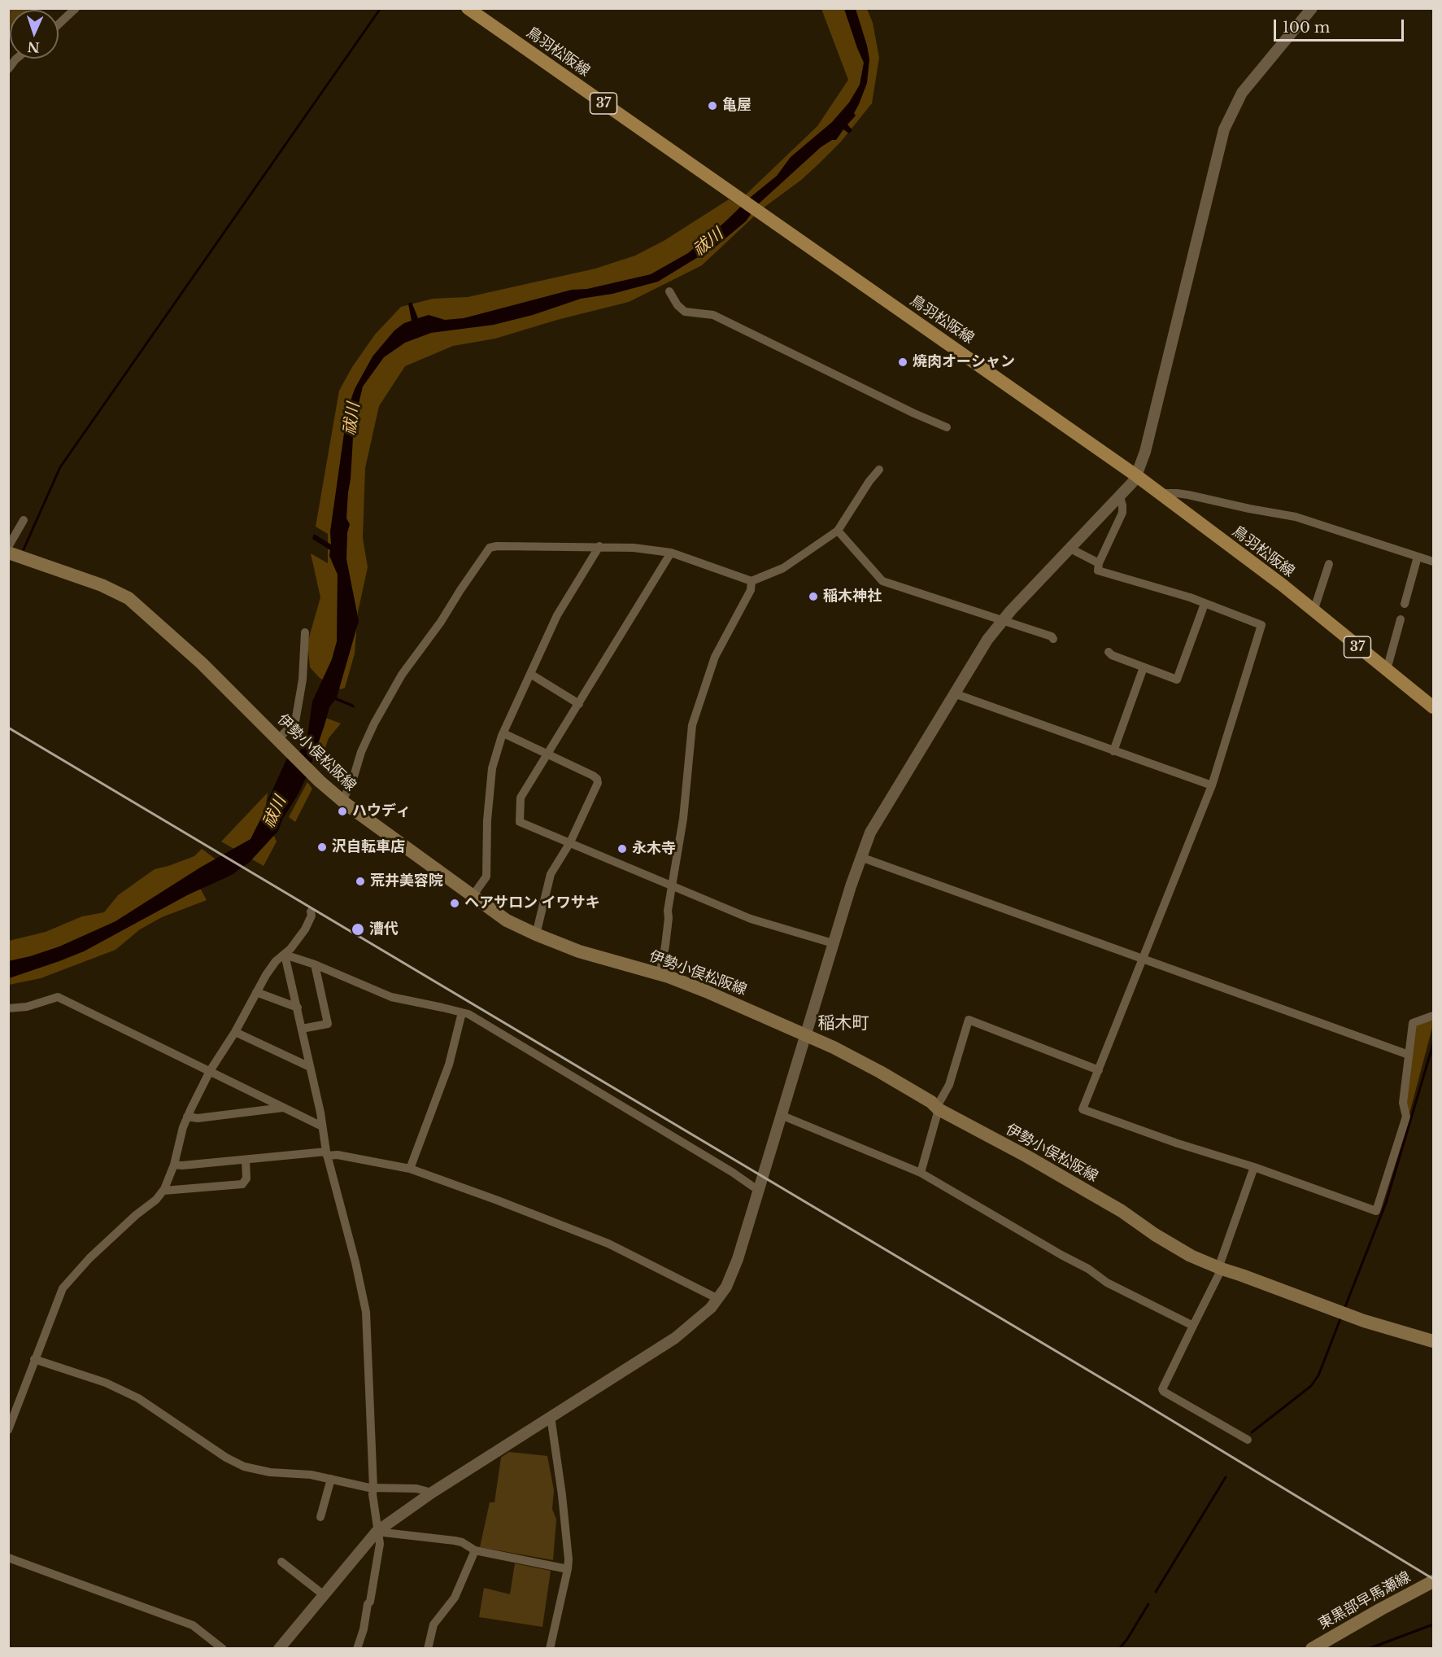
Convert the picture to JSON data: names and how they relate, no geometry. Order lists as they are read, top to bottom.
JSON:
{
  "streets": {
    "main road": [
      "鳥羽松阪線",
      "37",
      "伊勢小俣松阪線",
      "東黒部早馬瀬線"
    ]
  },
  "districts": ["稲木町"],
  "water": ["祓川"],
  "places": [
    "亀屋",
    "焼肉オーシャン",
    "稲木神社",
    "ハウディ",
    "沢自転車店",
    "永木寺",
    "荒井美容院",
    "ヘアサロン イワサキ",
    "漕代"
  ],
  "scale_bar": "100 m",
  "north": "bottom"
}
